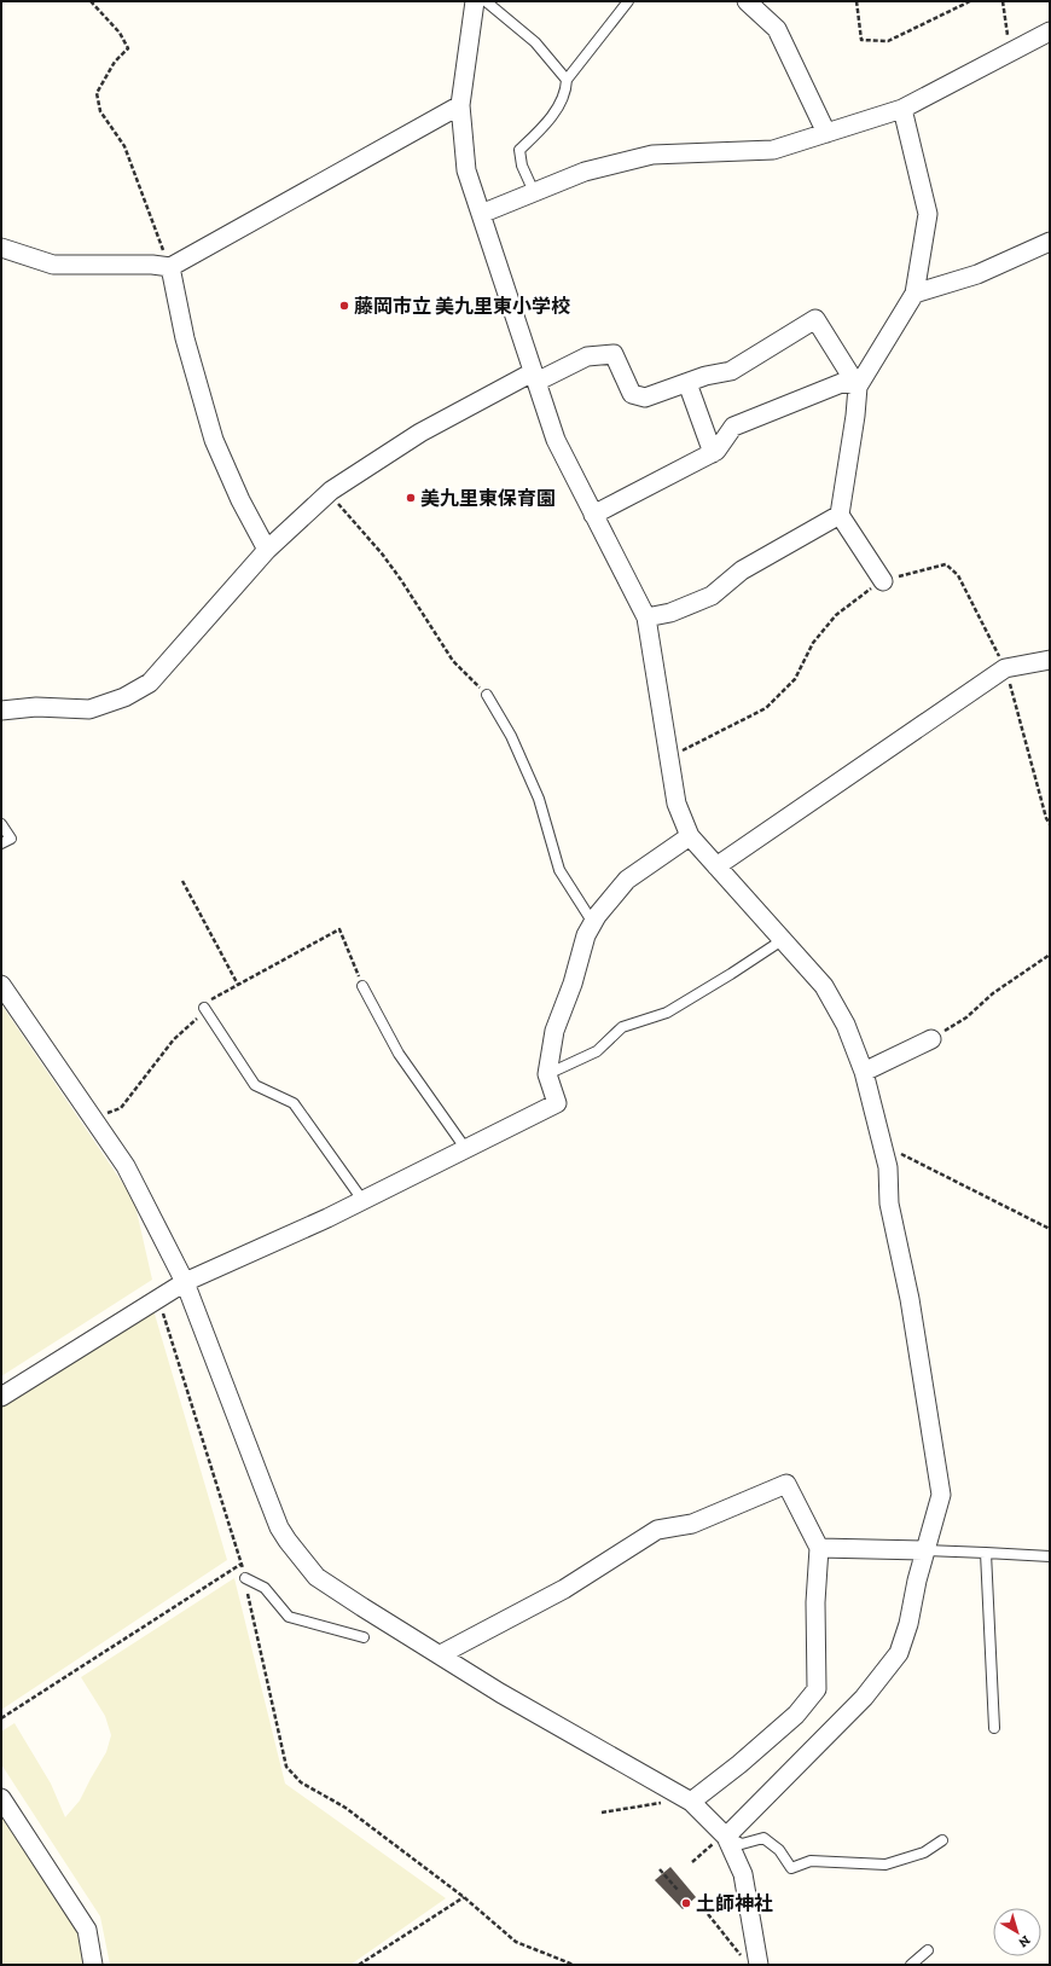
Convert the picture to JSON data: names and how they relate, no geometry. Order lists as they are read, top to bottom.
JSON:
{
  "places": ["藤岡市立 美九里東小学校", "美九里東保育園", "土師神社"],
  "north": "bottom right"
}
